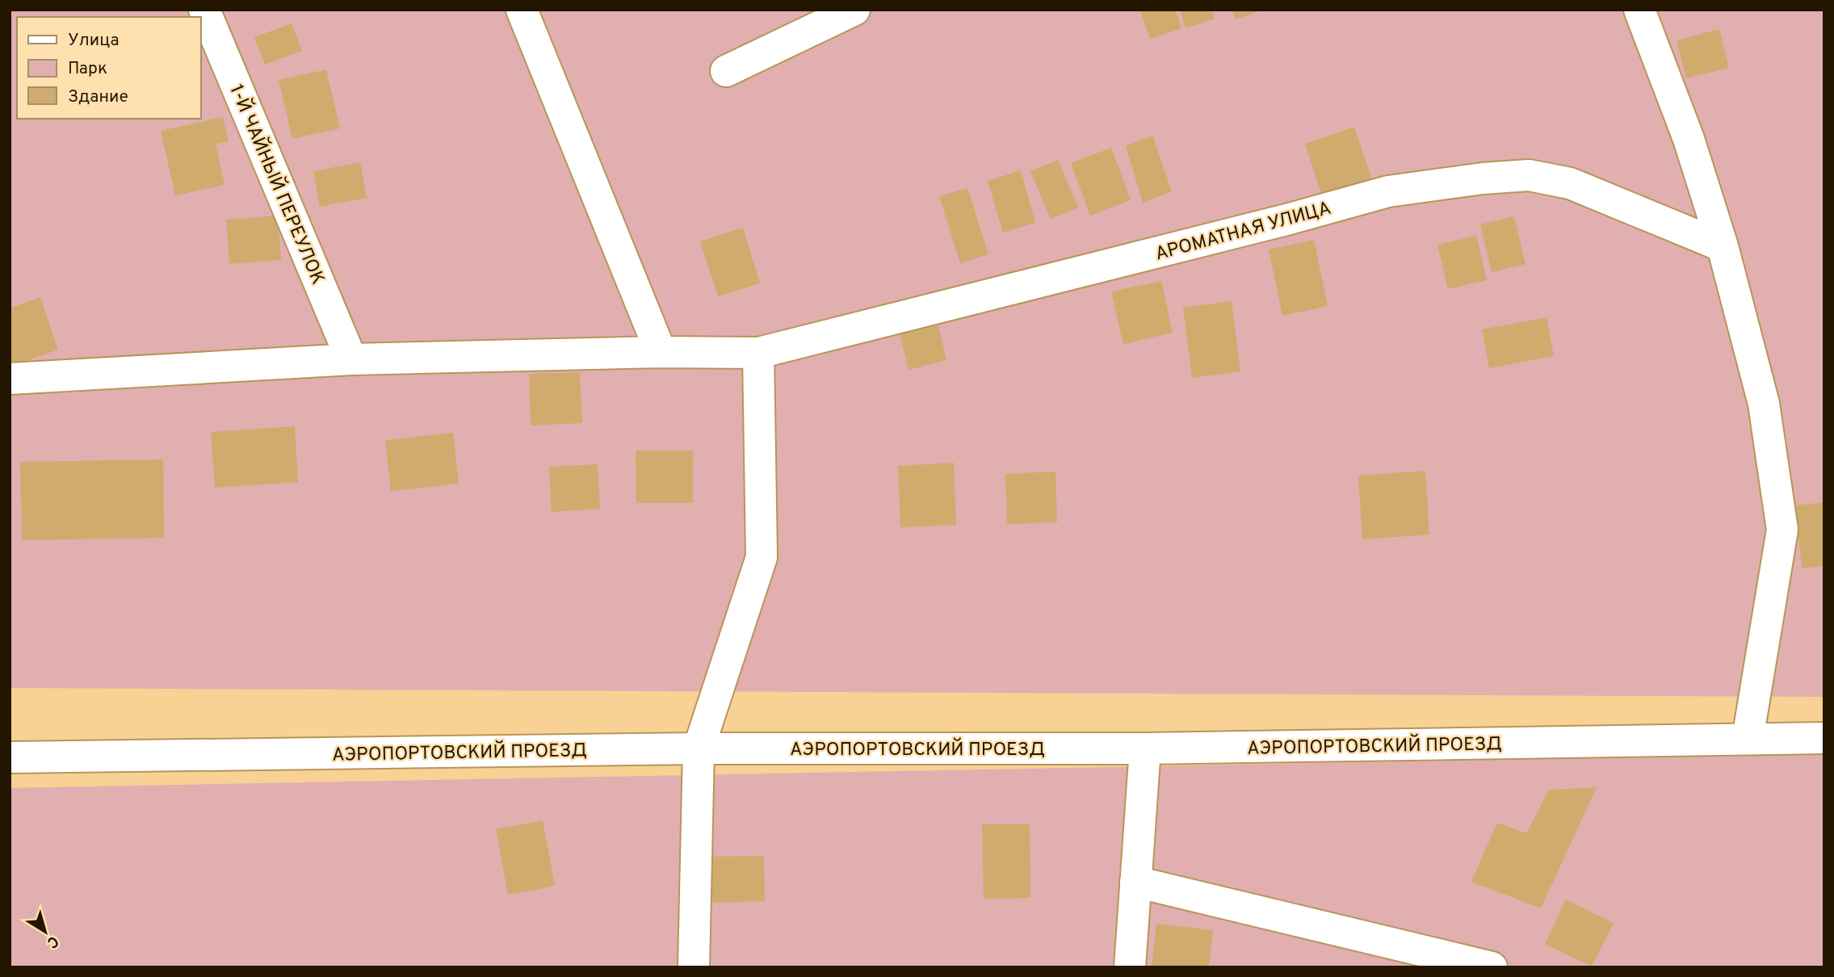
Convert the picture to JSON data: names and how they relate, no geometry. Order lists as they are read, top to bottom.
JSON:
{
  "streets": {
    "street": ["1-Й ЧАЙНЫЙ ПЕРЕУЛОК", "АРОМАТНАЯ УЛИЦА", "АЭРОПОРТОВСКИЙ ПРОЕЗД"]
  },
  "crossings": [
    ["1-Й ЧАЙНЫЙ ПЕРЕУЛОК", "АРОМАТНАЯ УЛИЦА"]
  ],
  "legend": ["Улица", "Парк", "Здание"],
  "north": "bottom right"
}
